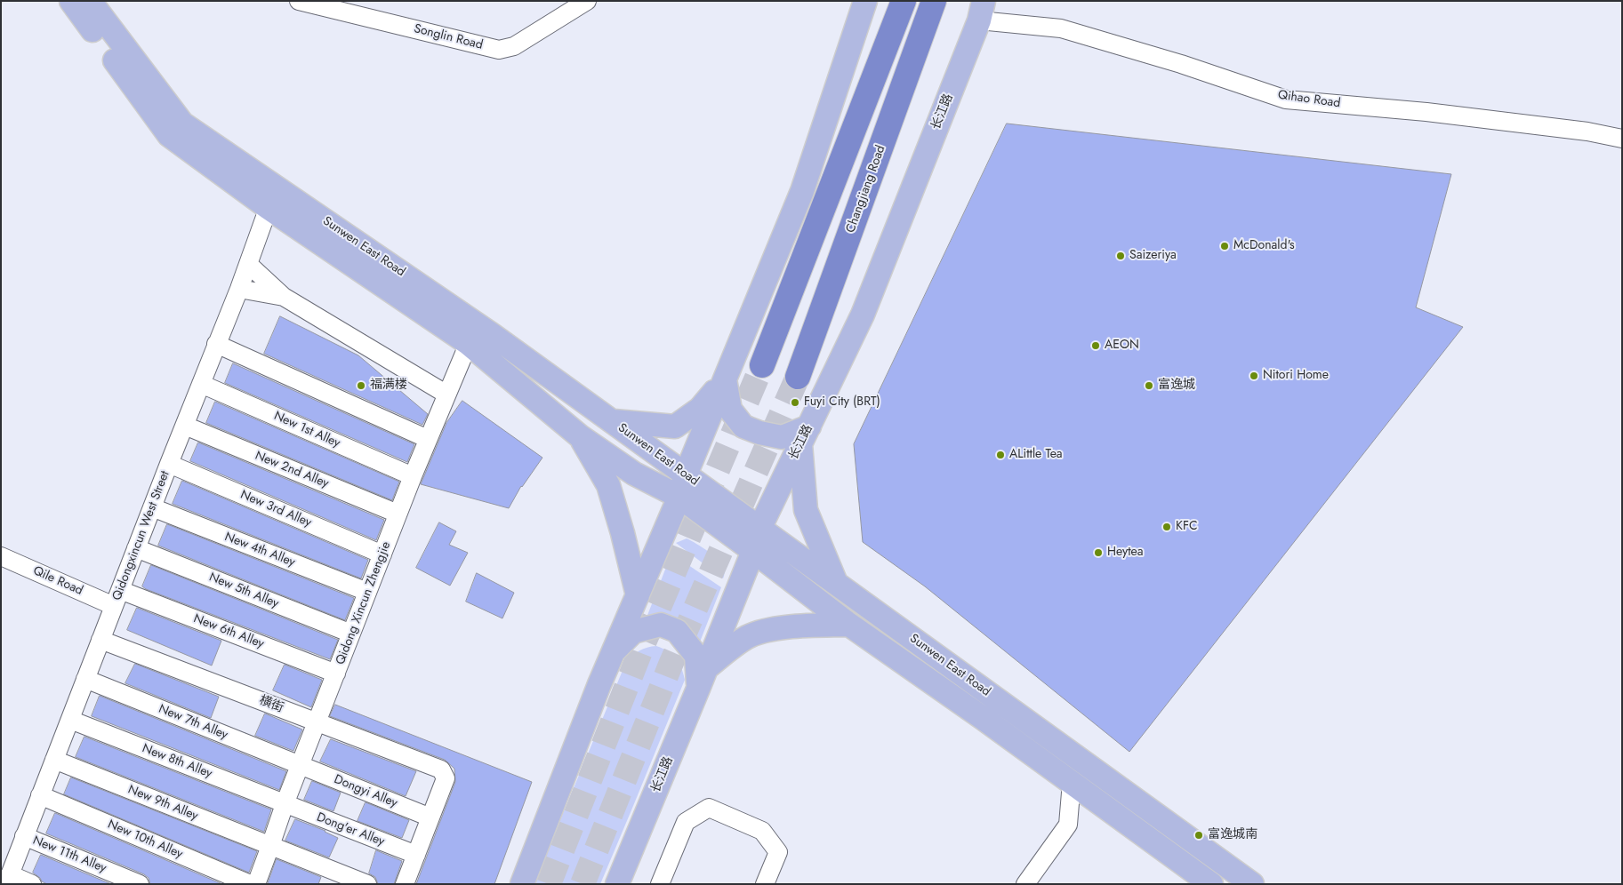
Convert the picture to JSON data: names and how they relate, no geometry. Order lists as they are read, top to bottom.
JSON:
{
  "streets": {
    "highway": ["Changjiang Road"],
    "main road": ["长江路", "Sunwen East Road"],
    "street": [
      "Songlin Road",
      "Qihao Road",
      "New 1st Alley",
      "New 2nd Alley",
      "New 3rd Alley",
      "Qidongxincun West Street",
      "New 4th Alley",
      "Qile Road",
      "New 5th Alley",
      "Qidong Xincun Zhengjie",
      "New 6th Alley",
      "横街",
      "New 7th Alley",
      "New 8th Alley",
      "Dongyi Alley",
      "New 9th Alley",
      "Dong'er Alley",
      "New 10th Alley",
      "New 11th Alley"
    ]
  },
  "crossings": [
    ["Qihao Road", "长江路"],
    ["长江路", "Sunwen East Road"],
    ["Sunwen East Road", "Qidongxincun West Street"],
    ["Sunwen East Road", "Qidong Xincun Zhengjie"],
    ["New 1st Alley", "Qidongxincun West Street"],
    ["New 1st Alley", "Qidong Xincun Zhengjie"],
    ["New 2nd Alley", "Qidongxincun West Street"],
    ["New 2nd Alley", "Qidong Xincun Zhengjie"],
    ["New 3rd Alley", "Qidongxincun West Street"],
    ["New 3rd Alley", "Qidong Xincun Zhengjie"],
    ["Qidongxincun West Street", "New 4th Alley"],
    ["Qidongxincun West Street", "Qile Road"],
    ["Qidongxincun West Street", "New 5th Alley"],
    ["Qidongxincun West Street", "New 6th Alley"],
    ["Qidongxincun West Street", "横街"],
    ["Qidongxincun West Street", "New 7th Alley"],
    ["Qidongxincun West Street", "New 8th Alley"],
    ["Qidongxincun West Street", "New 9th Alley"],
    ["Qidongxincun West Street", "New 10th Alley"],
    ["Qidongxincun West Street", "New 11th Alley"],
    ["New 4th Alley", "Qidong Xincun Zhengjie"],
    ["Qile Road", "New 6th Alley"],
    ["New 5th Alley", "Qidong Xincun Zhengjie"],
    ["Qidong Xincun Zhengjie", "New 6th Alley"],
    ["Qidong Xincun Zhengjie", "横街"],
    ["Qidong Xincun Zhengjie", "New 7th Alley"],
    ["Qidong Xincun Zhengjie", "New 8th Alley"],
    ["Qidong Xincun Zhengjie", "Dongyi Alley"],
    ["Qidong Xincun Zhengjie", "New 9th Alley"],
    ["Qidong Xincun Zhengjie", "Dong'er Alley"],
    ["横街", "Dongyi Alley"],
    ["New 7th Alley", "Dongyi Alley"],
    ["New 8th Alley", "Dong'er Alley"]
  ],
  "places": [
    "McDonald's",
    "Saizeriya",
    "AEON",
    "Nitori Home",
    "福满楼",
    "富逸城",
    "Fuyi City (BRT)",
    "ALittle Tea",
    "KFC",
    "Heytea",
    "富逸城南"
  ]
}
